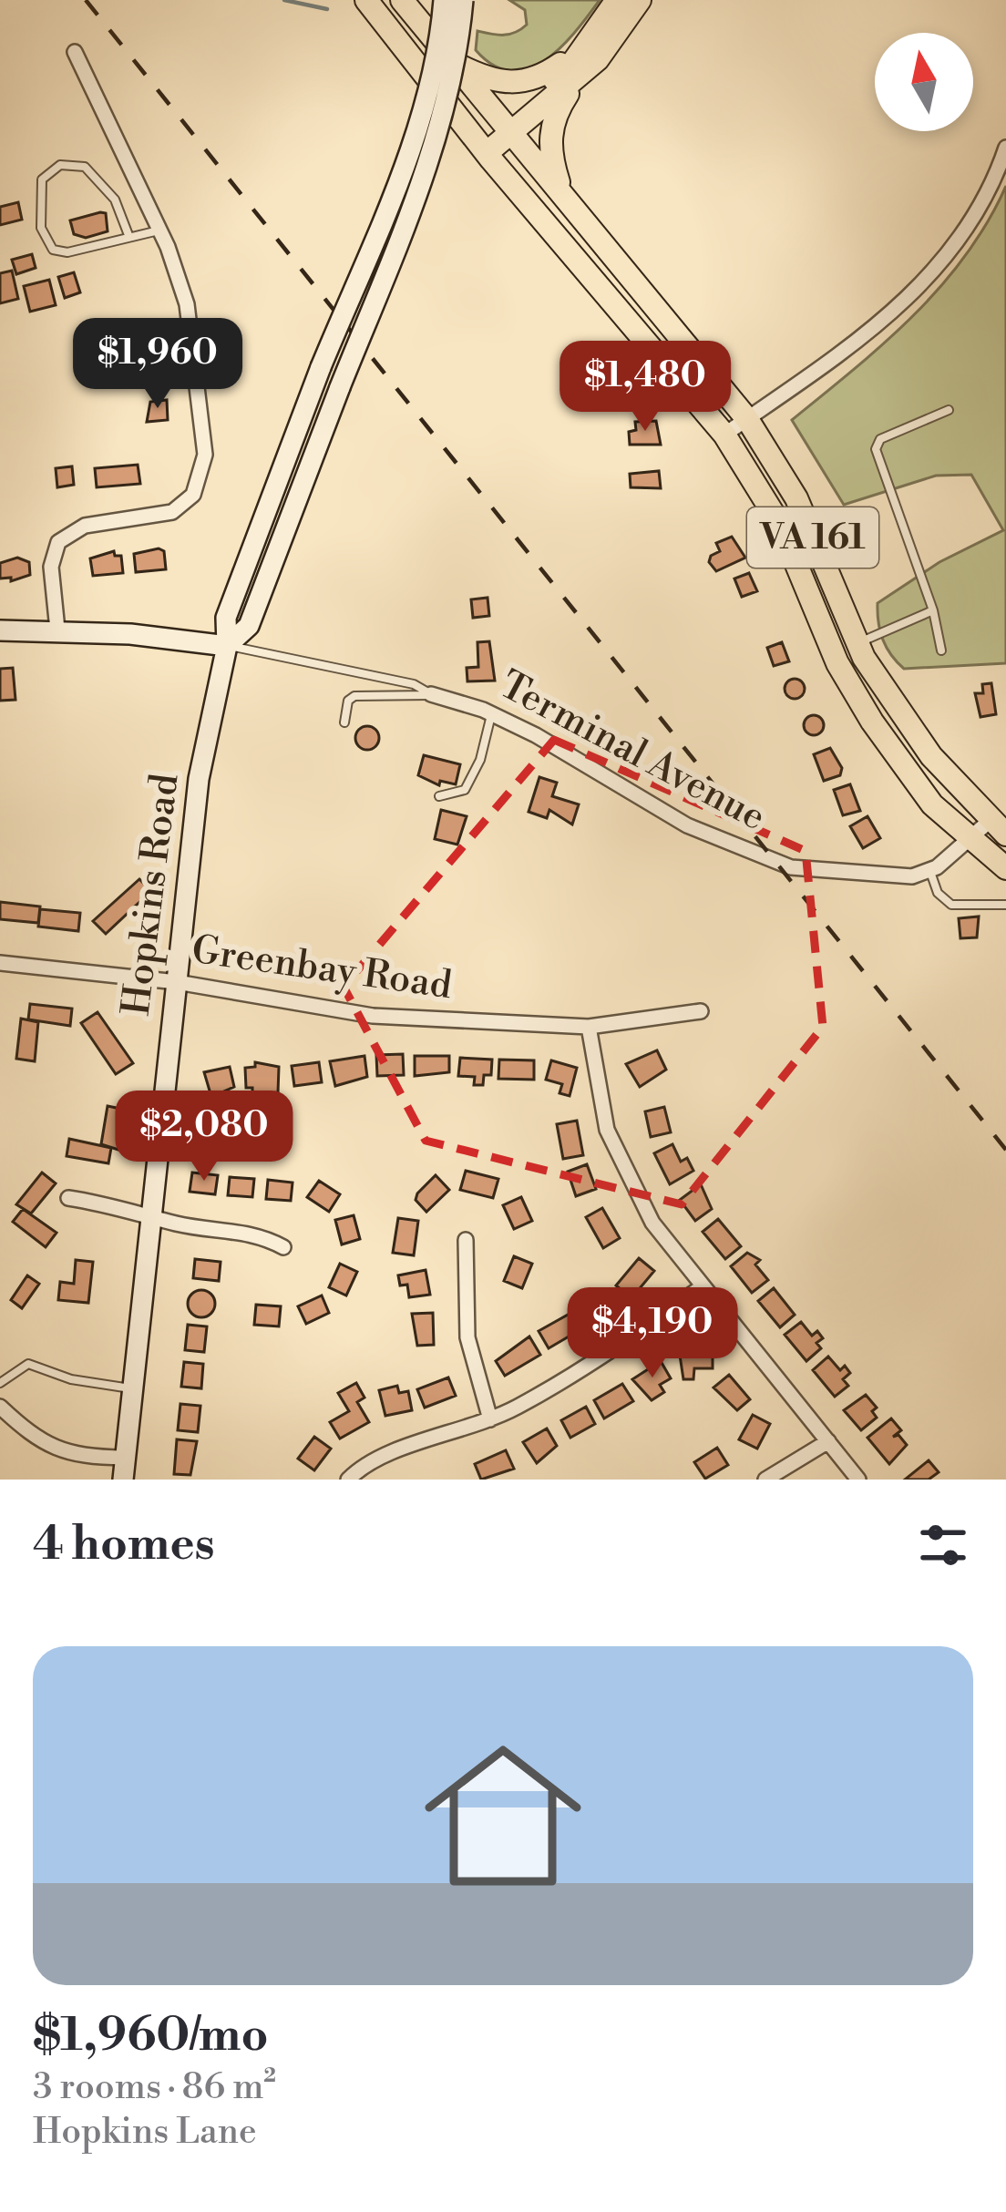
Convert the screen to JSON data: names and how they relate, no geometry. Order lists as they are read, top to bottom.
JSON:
{
  "streets": {
    "main road": ["VA 161", "Hopkins Road"],
    "street": ["Terminal Avenue", "Greenbay Road"]
  },
  "crossings": [
    ["Terminal Avenue", "Hopkins Road"],
    ["Hopkins Road", "Greenbay Road"]
  ],
  "north": "top",
  "page": {
    "price": [
      "$1,960",
      "$1,480",
      "$2,080",
      "$4,190"
    ],
    "heading": "4 homes",
    "list": [
      {
        "name": "$1,960/mo",
        "note": "3 rooms · 86 m² · Hopkins Lane"
      }
    ]
  }
}
